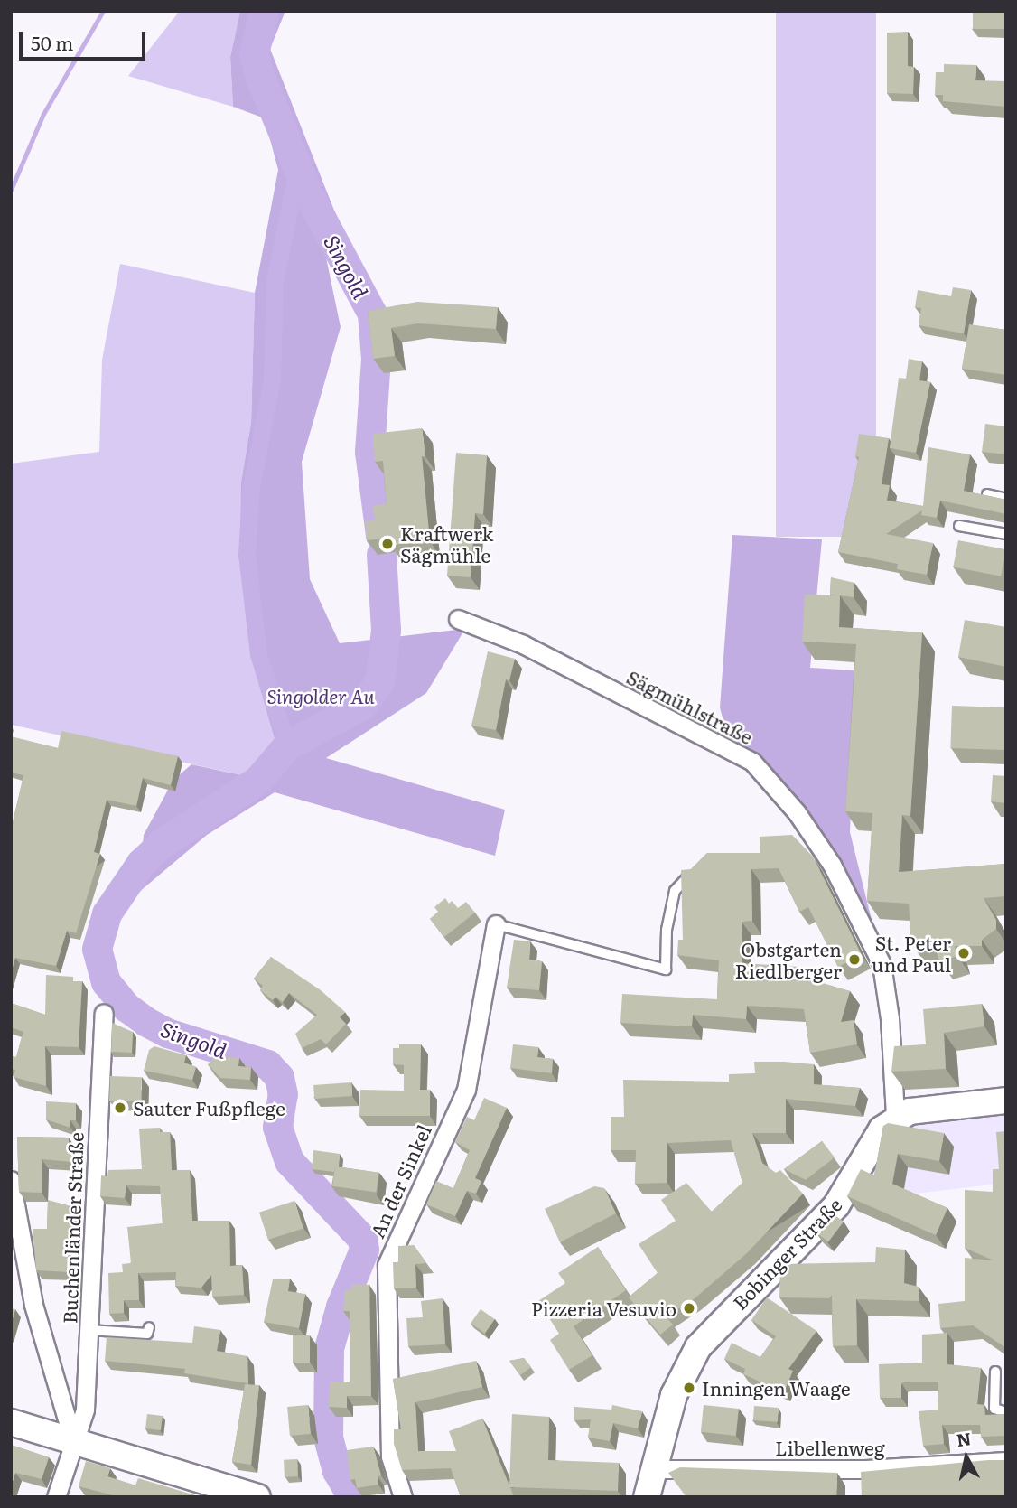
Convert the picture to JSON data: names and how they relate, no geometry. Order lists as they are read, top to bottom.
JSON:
{
  "streets": {
    "main road": ["Bobinger Straße"],
    "street": [
      "Sägmühlstraße",
      "An der Sinkel",
      "Buchenländer Straße",
      "Libellenweg"
    ]
  },
  "crossings": [
    ["Sägmühlstraße", "Bobinger Straße"],
    ["Bobinger Straße", "Libellenweg"]
  ],
  "water": ["Singold"],
  "parks": ["Singolder Au"],
  "places": [
    "Kraftwerk Sägmühle",
    "St. Peter und Paul",
    "Obstgarten Riedlberger",
    "Sauter Fußpflege",
    "Pizzeria Vesuvio",
    "Inningen Waage"
  ],
  "scale_bar": "50 m",
  "north": "top"
}
